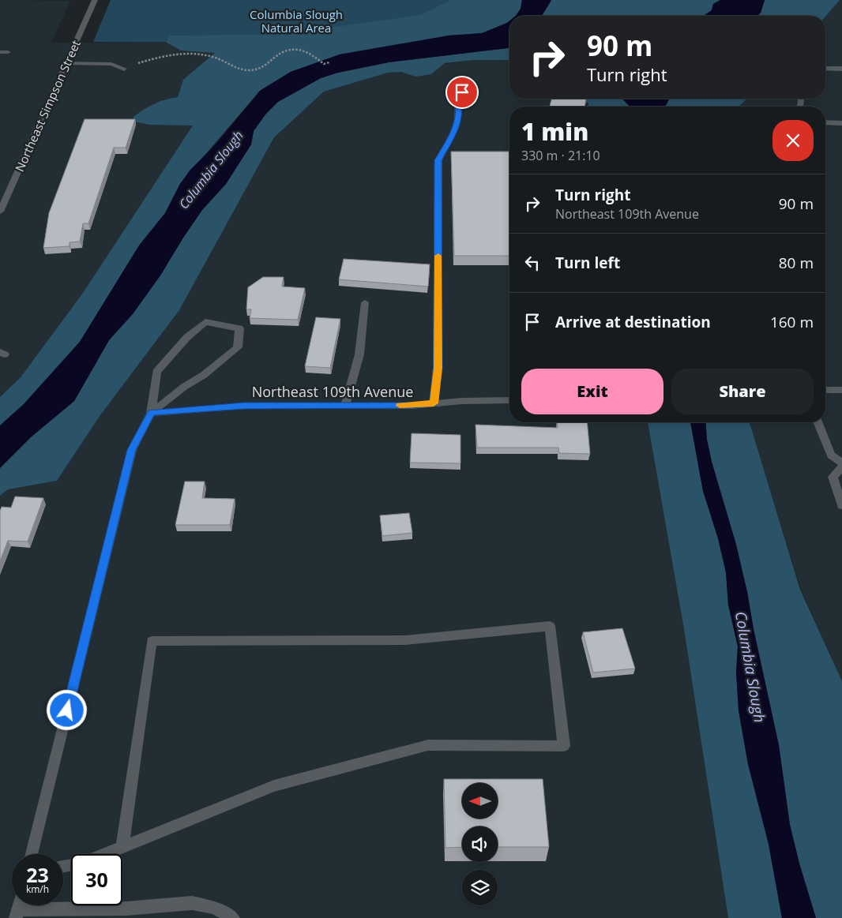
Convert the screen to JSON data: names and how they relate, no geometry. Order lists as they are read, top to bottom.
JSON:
{
  "streets": {
    "street": ["Northeast Simpson Street", "Northeast 109th Avenue"]
  },
  "water": ["Columbia Slough"],
  "parks": ["Columbia Slough Natural Area"],
  "north": "left",
  "page": {
    "turn": ["90 m", "Turn right"],
    "heading": ["1 min", "330 m · 21:10"],
    "list": [
      {
        "name": "Turn right",
        "note": "Northeast 109th Avenue",
        "value": "90 m"
      },
      {
        "name": "Turn left",
        "value": "80 m"
      },
      {
        "name": "Arrive at destination",
        "value": "160 m"
      }
    ],
    "buttons": ["Exit", "Share"],
    "speed": "23 km/h",
    "limit": "30"
  }
}
